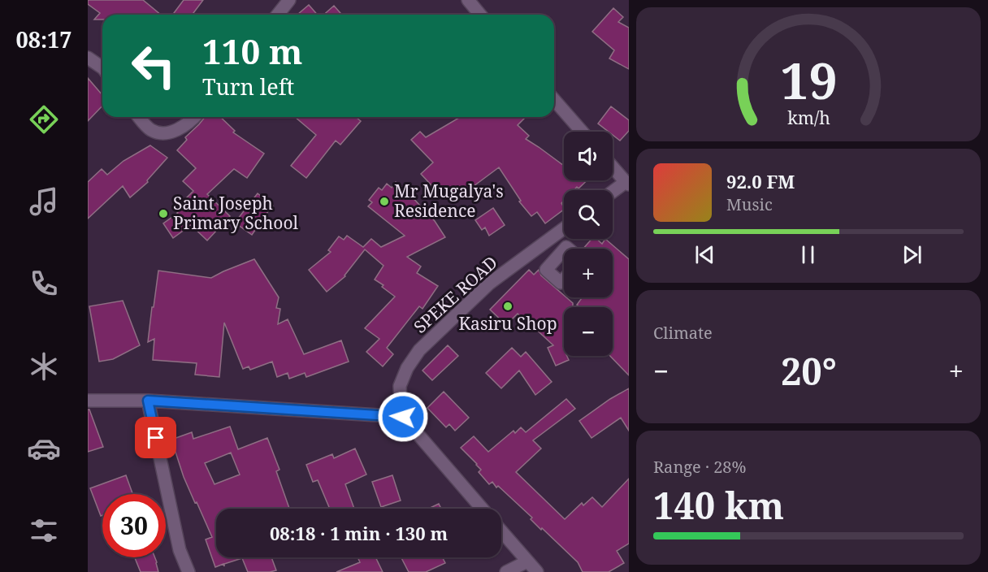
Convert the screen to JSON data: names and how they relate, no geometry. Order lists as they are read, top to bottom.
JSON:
{
  "streets": {
    "street": ["SPEKE ROAD"]
  },
  "places": ["Mr Mugalya's Residence", "Saint Joseph Primary School", "Kasiru Shop"],
  "page": {
    "tabs": "08:17",
    "turn": ["110 m", "Turn left"],
    "map_buttons": ["+", "−"],
    "song": ["92.0 FM", "Music"],
    "tile": [
      "Climate",
      ["Range · 28%", "140 km"]
    ],
    "heat": ["−", "20°", "+"],
    "limit": "30",
    "trip": "08:18 · 1 min · 130 m",
    "gauge": ["19", "km/h"]
  }
}
